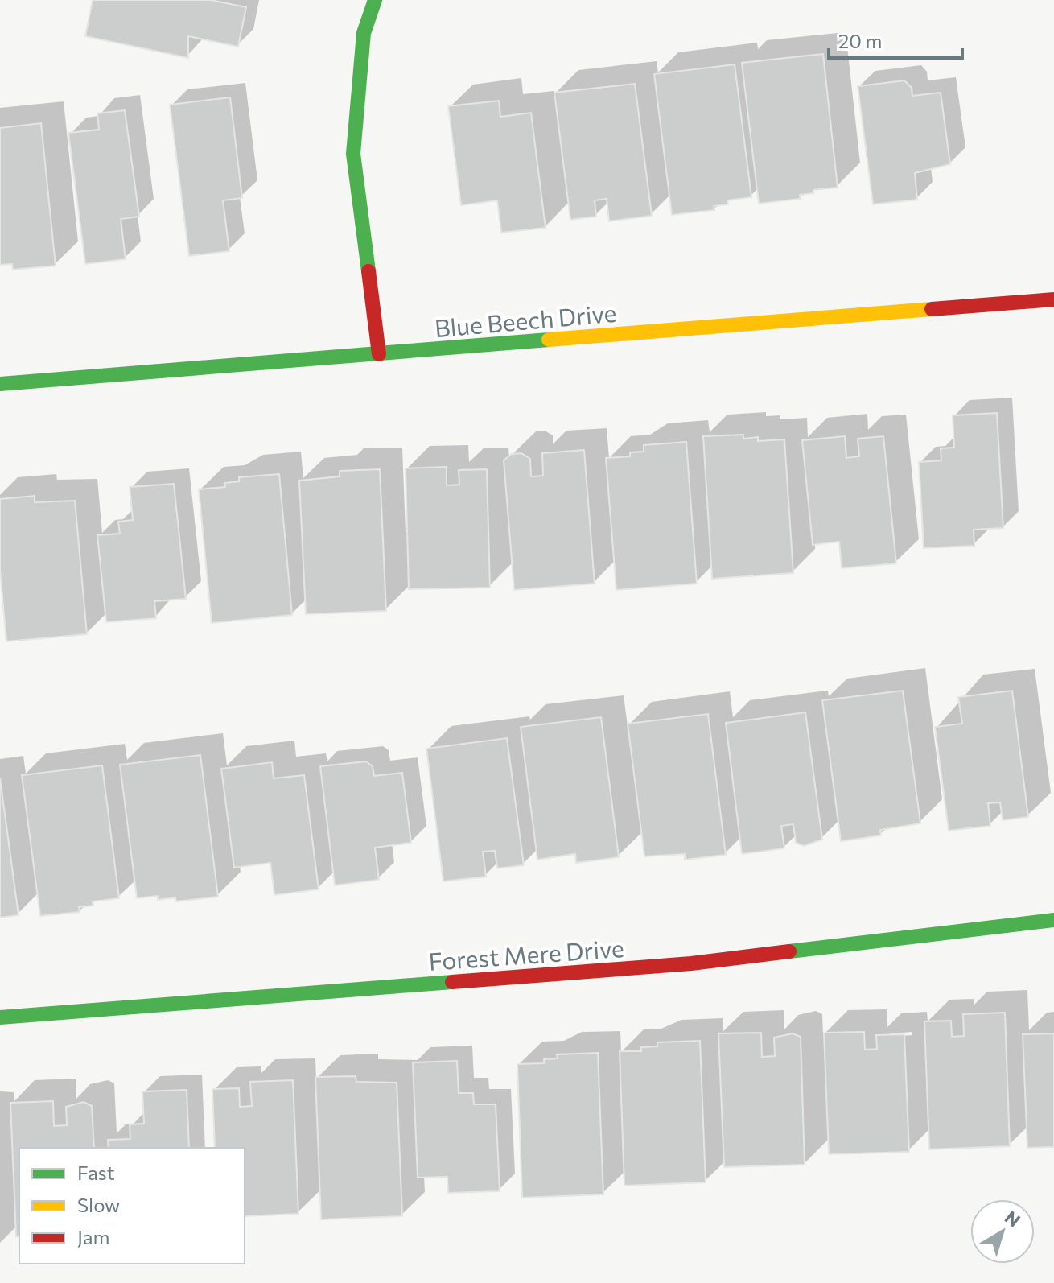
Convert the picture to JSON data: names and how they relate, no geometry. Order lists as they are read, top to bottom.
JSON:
{
  "streets": {
    "street": ["Blue Beech Drive", "Forest Mere Drive"]
  },
  "legend": ["Fast", "Slow", "Jam"],
  "scale_bar": "20 m",
  "north": "top right"
}
